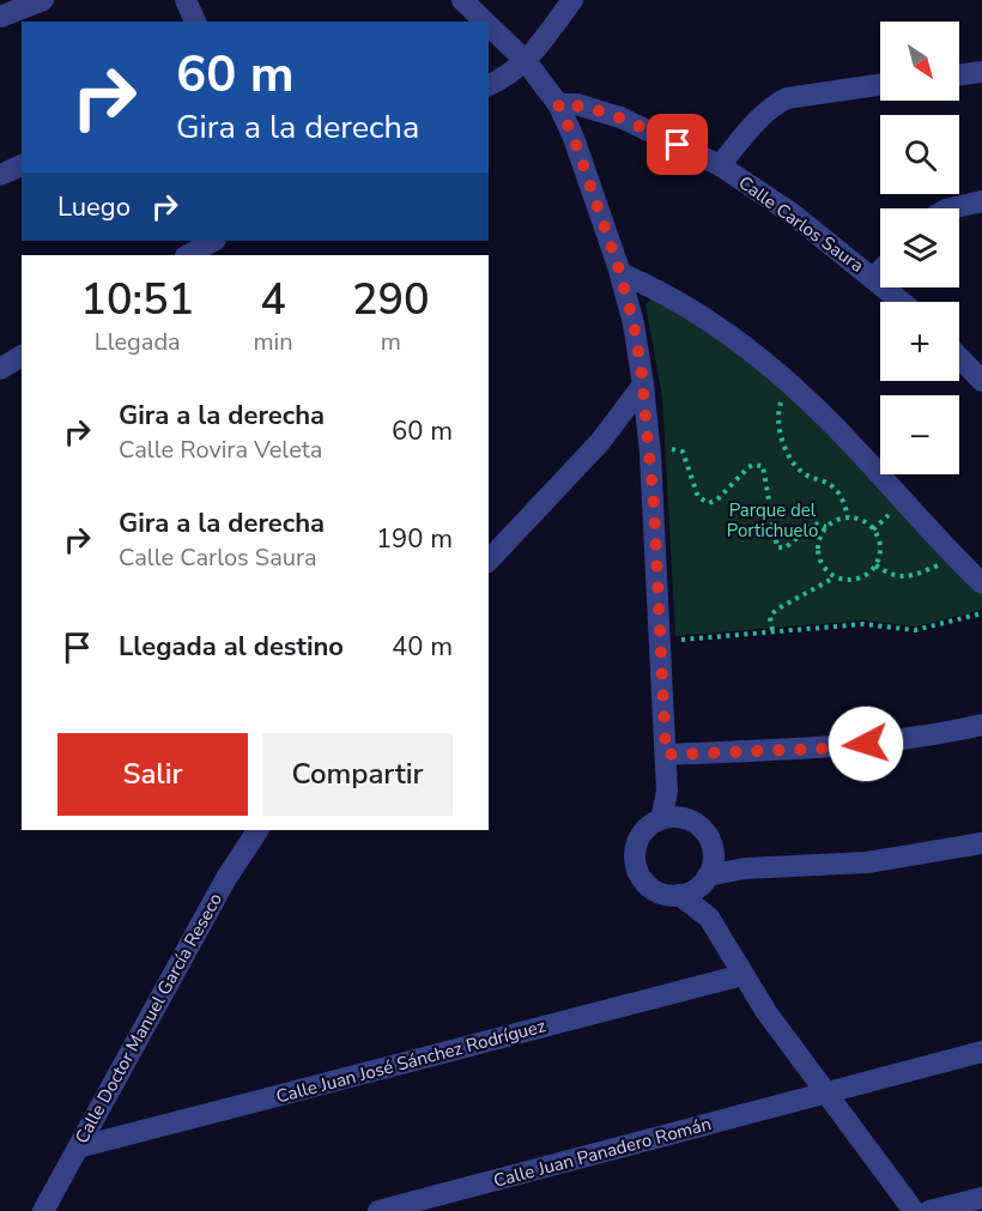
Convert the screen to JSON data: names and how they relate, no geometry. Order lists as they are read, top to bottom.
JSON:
{
  "streets": {
    "street": [
      "Calle Carlos Saura",
      "Calle Doctor Manuel García Reseco",
      "Calle Juan José Sánchez Rodríguez",
      "Calle Juan Panadero Román"
    ]
  },
  "crossings": [
    ["Calle Doctor Manuel García Reseco", "Calle Juan José Sánchez Rodríguez"]
  ],
  "parks": ["Parque del Portichuelo"],
  "north": "bottom right",
  "page": {
    "map_buttons": ["+", "−"],
    "turn": ["60 m", "Gira a la derecha"],
    "then": "Luego",
    "eta": [
      "10:51",
      "Llegada",
      "4",
      "min",
      "290",
      "m"
    ],
    "list": [
      {
        "name": "Gira a la derecha",
        "note": "Calle Rovira Veleta",
        "value": "60 m"
      },
      {
        "name": "Gira a la derecha",
        "note": "Calle Carlos Saura",
        "value": "190 m"
      },
      {
        "name": "Llegada al destino",
        "value": "40 m"
      }
    ],
    "buttons": ["Salir", "Compartir"]
  }
}
